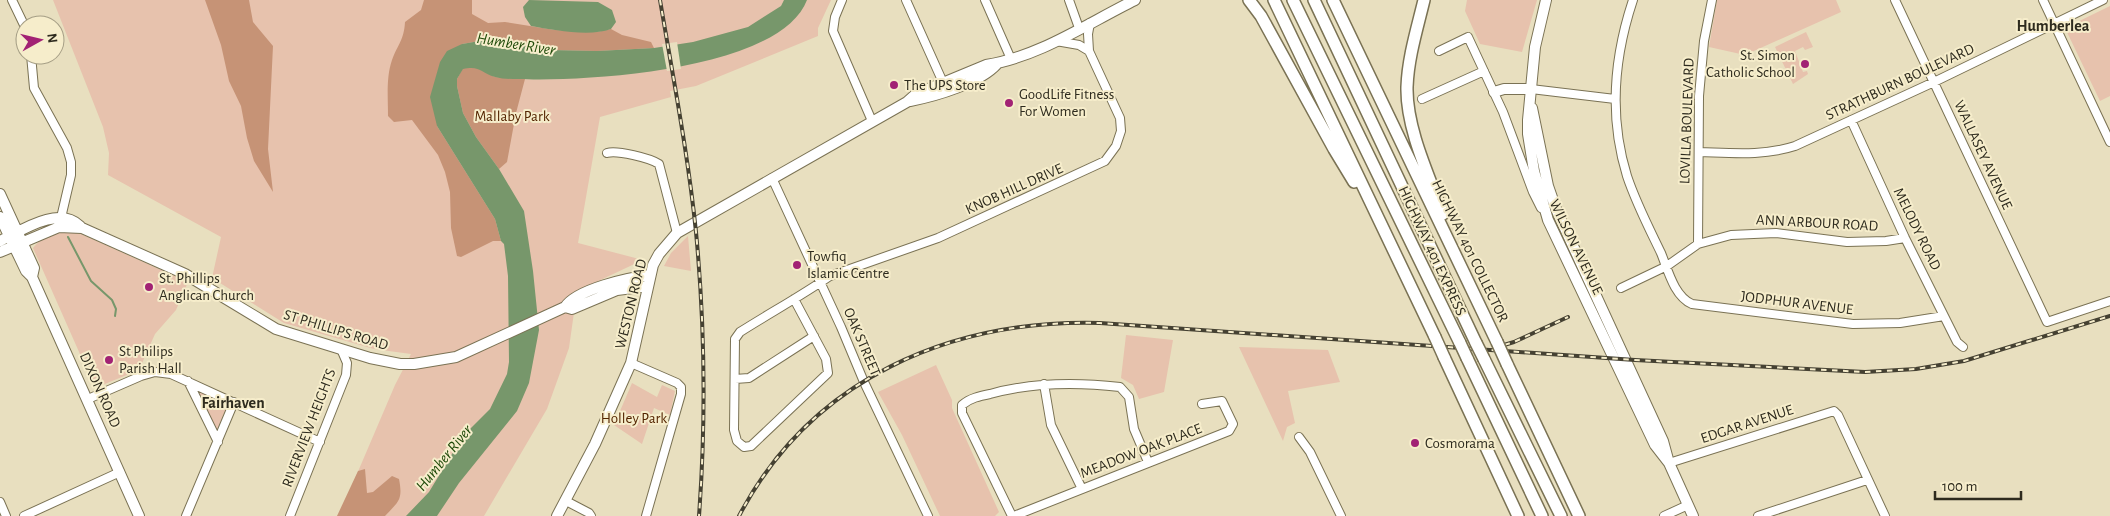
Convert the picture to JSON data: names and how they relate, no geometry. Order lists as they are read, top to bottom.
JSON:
{
  "streets": {
    "highway": ["HIGHWAY 401 EXPRESS", "HIGHWAY 401 COLLECTOR"],
    "main road": [
      "WILSON AVENUE",
      "WESTON ROAD",
      "ST PHILLIPS ROAD",
      "DIXON ROAD"
    ],
    "street": [
      "STRATHBURN BOULEVARD",
      "LOVILLA BOULEVARD",
      "WALLASEY AVENUE",
      "KNOB HILL DRIVE",
      "ANN ARBOUR ROAD",
      "MELODY ROAD",
      "JODPHUR AVENUE",
      "OAK STREET",
      "EDGAR AVENUE",
      "RIVERVIEW HEIGHTS",
      "MEADOW OAK PLACE"
    ]
  },
  "crossings": [
    ["STRATHBURN BOULEVARD", "LOVILLA BOULEVARD"],
    ["STRATHBURN BOULEVARD", "WALLASEY AVENUE"],
    ["STRATHBURN BOULEVARD", "MELODY ROAD"],
    ["LOVILLA BOULEVARD", "ANN ARBOUR ROAD"],
    ["KNOB HILL DRIVE", "WESTON ROAD"],
    ["KNOB HILL DRIVE", "OAK STREET"],
    ["ANN ARBOUR ROAD", "MELODY ROAD"],
    ["ANN ARBOUR ROAD", "JODPHUR AVENUE"],
    ["MELODY ROAD", "JODPHUR AVENUE"],
    ["WILSON AVENUE", "EDGAR AVENUE"],
    ["WESTON ROAD", "ST PHILLIPS ROAD"],
    ["WESTON ROAD", "OAK STREET"],
    ["ST PHILLIPS ROAD", "DIXON ROAD"],
    ["ST PHILLIPS ROAD", "RIVERVIEW HEIGHTS"]
  ],
  "districts": ["Humberlea", "Fairhaven"],
  "water": ["Humber River"],
  "parks": ["Mallaby Park", "Holley Park"],
  "places": [
    "St. Simon Catholic School",
    "The UPS Store",
    "GoodLife Fitness For Women",
    "Towfiq Islamic Centre",
    "St. Phillips Anglican Church",
    "St Philips Parish Hall",
    "Cosmorama"
  ],
  "scale_bar": "100 m",
  "north": "right"
}
